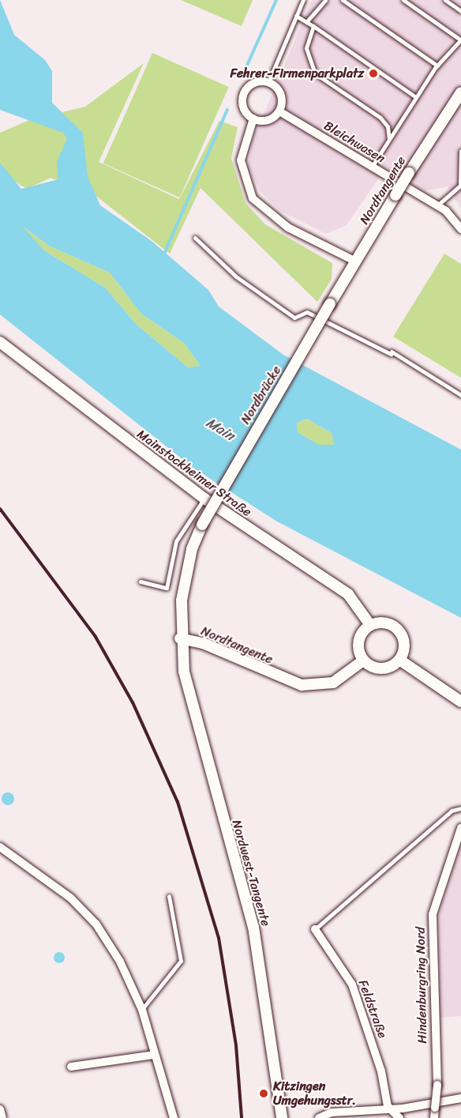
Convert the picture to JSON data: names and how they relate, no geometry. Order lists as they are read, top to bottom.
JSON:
{
  "streets": {
    "main road": [
      "Nordtangente",
      "Nordbrücke",
      "Mainstockheimer Straße",
      "Nordwest-Tangente"
    ],
    "street": ["Bleichwasen", "Hindenburgring Nord", "Feldstraße"]
  },
  "crossings": [
    ["Nordtangente", "Nordbrücke"],
    ["Nordtangente", "Mainstockheimer Straße"],
    ["Nordtangente", "Nordwest-Tangente"]
  ],
  "water": ["Main"],
  "places": ["Fehrer-Firmenparkplatz", "Kitzingen Umgehungsstr."]
}
